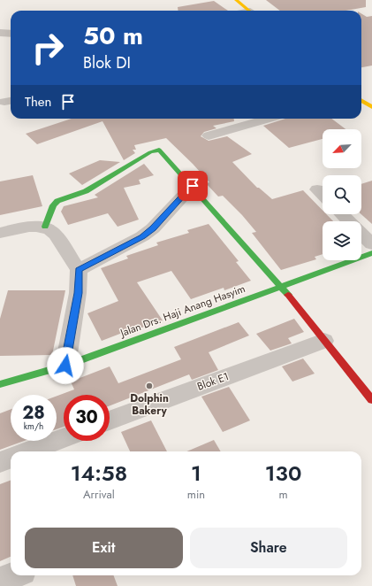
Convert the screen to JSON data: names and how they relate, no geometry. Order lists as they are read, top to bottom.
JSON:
{
  "streets": {
    "street": ["Jalan Drs. Haji Anang Hasyim", "Blok E1"]
  },
  "places": ["Dolphin Bakery"],
  "north": "bottom left",
  "page": {
    "turn": ["50 m", "Blok DI"],
    "then": "Then",
    "speed": "28 km/h",
    "limit": "30",
    "eta": [
      "14:58",
      "Arrival",
      "1",
      "min",
      "130",
      "m"
    ],
    "buttons": ["Exit", "Share"]
  }
}
